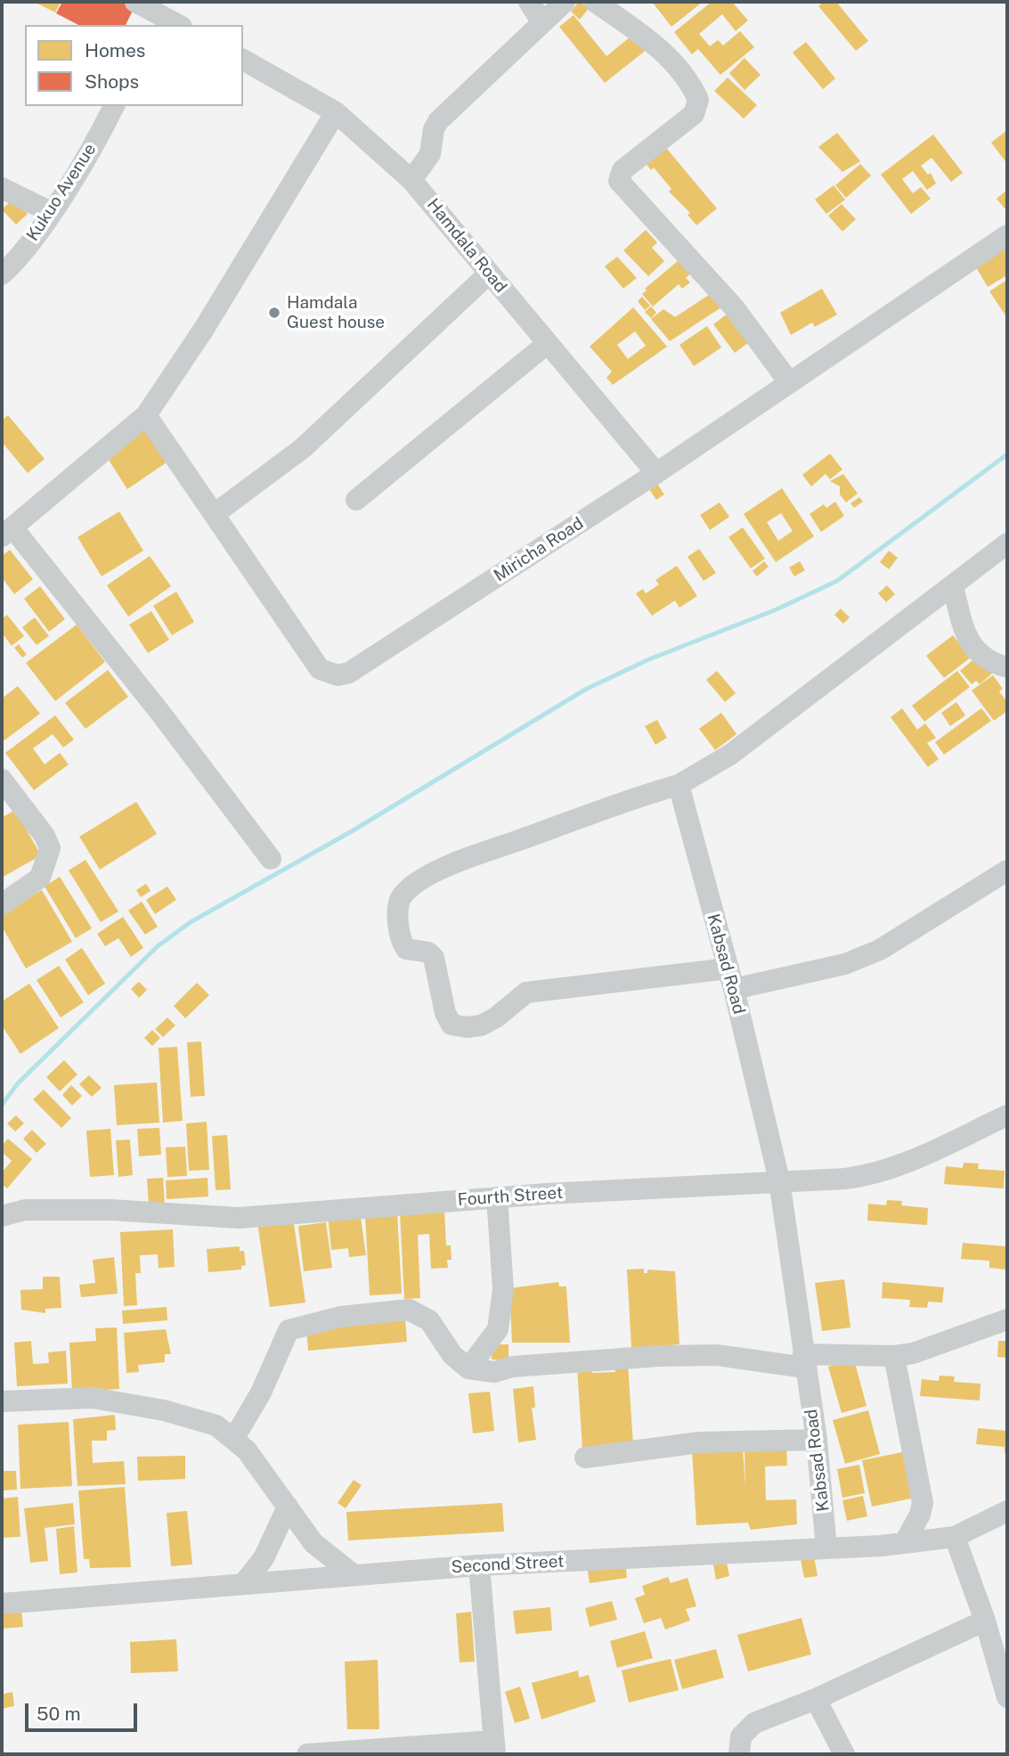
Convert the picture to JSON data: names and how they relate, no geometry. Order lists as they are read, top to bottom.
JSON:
{
  "streets": {
    "street": [
      "Kukuo Avenue",
      "Hamdala Road",
      "Miricha Road",
      "Kabsad Road",
      "Fourth Street",
      "Second Street"
    ]
  },
  "crossings": [
    ["Hamdala Road", "Miricha Road"],
    ["Kabsad Road", "Fourth Street"],
    ["Kabsad Road", "Second Street"]
  ],
  "places": ["Hamdala Guest house"],
  "legend": ["Homes", "Shops"],
  "scale_bar": "50 m"
}
